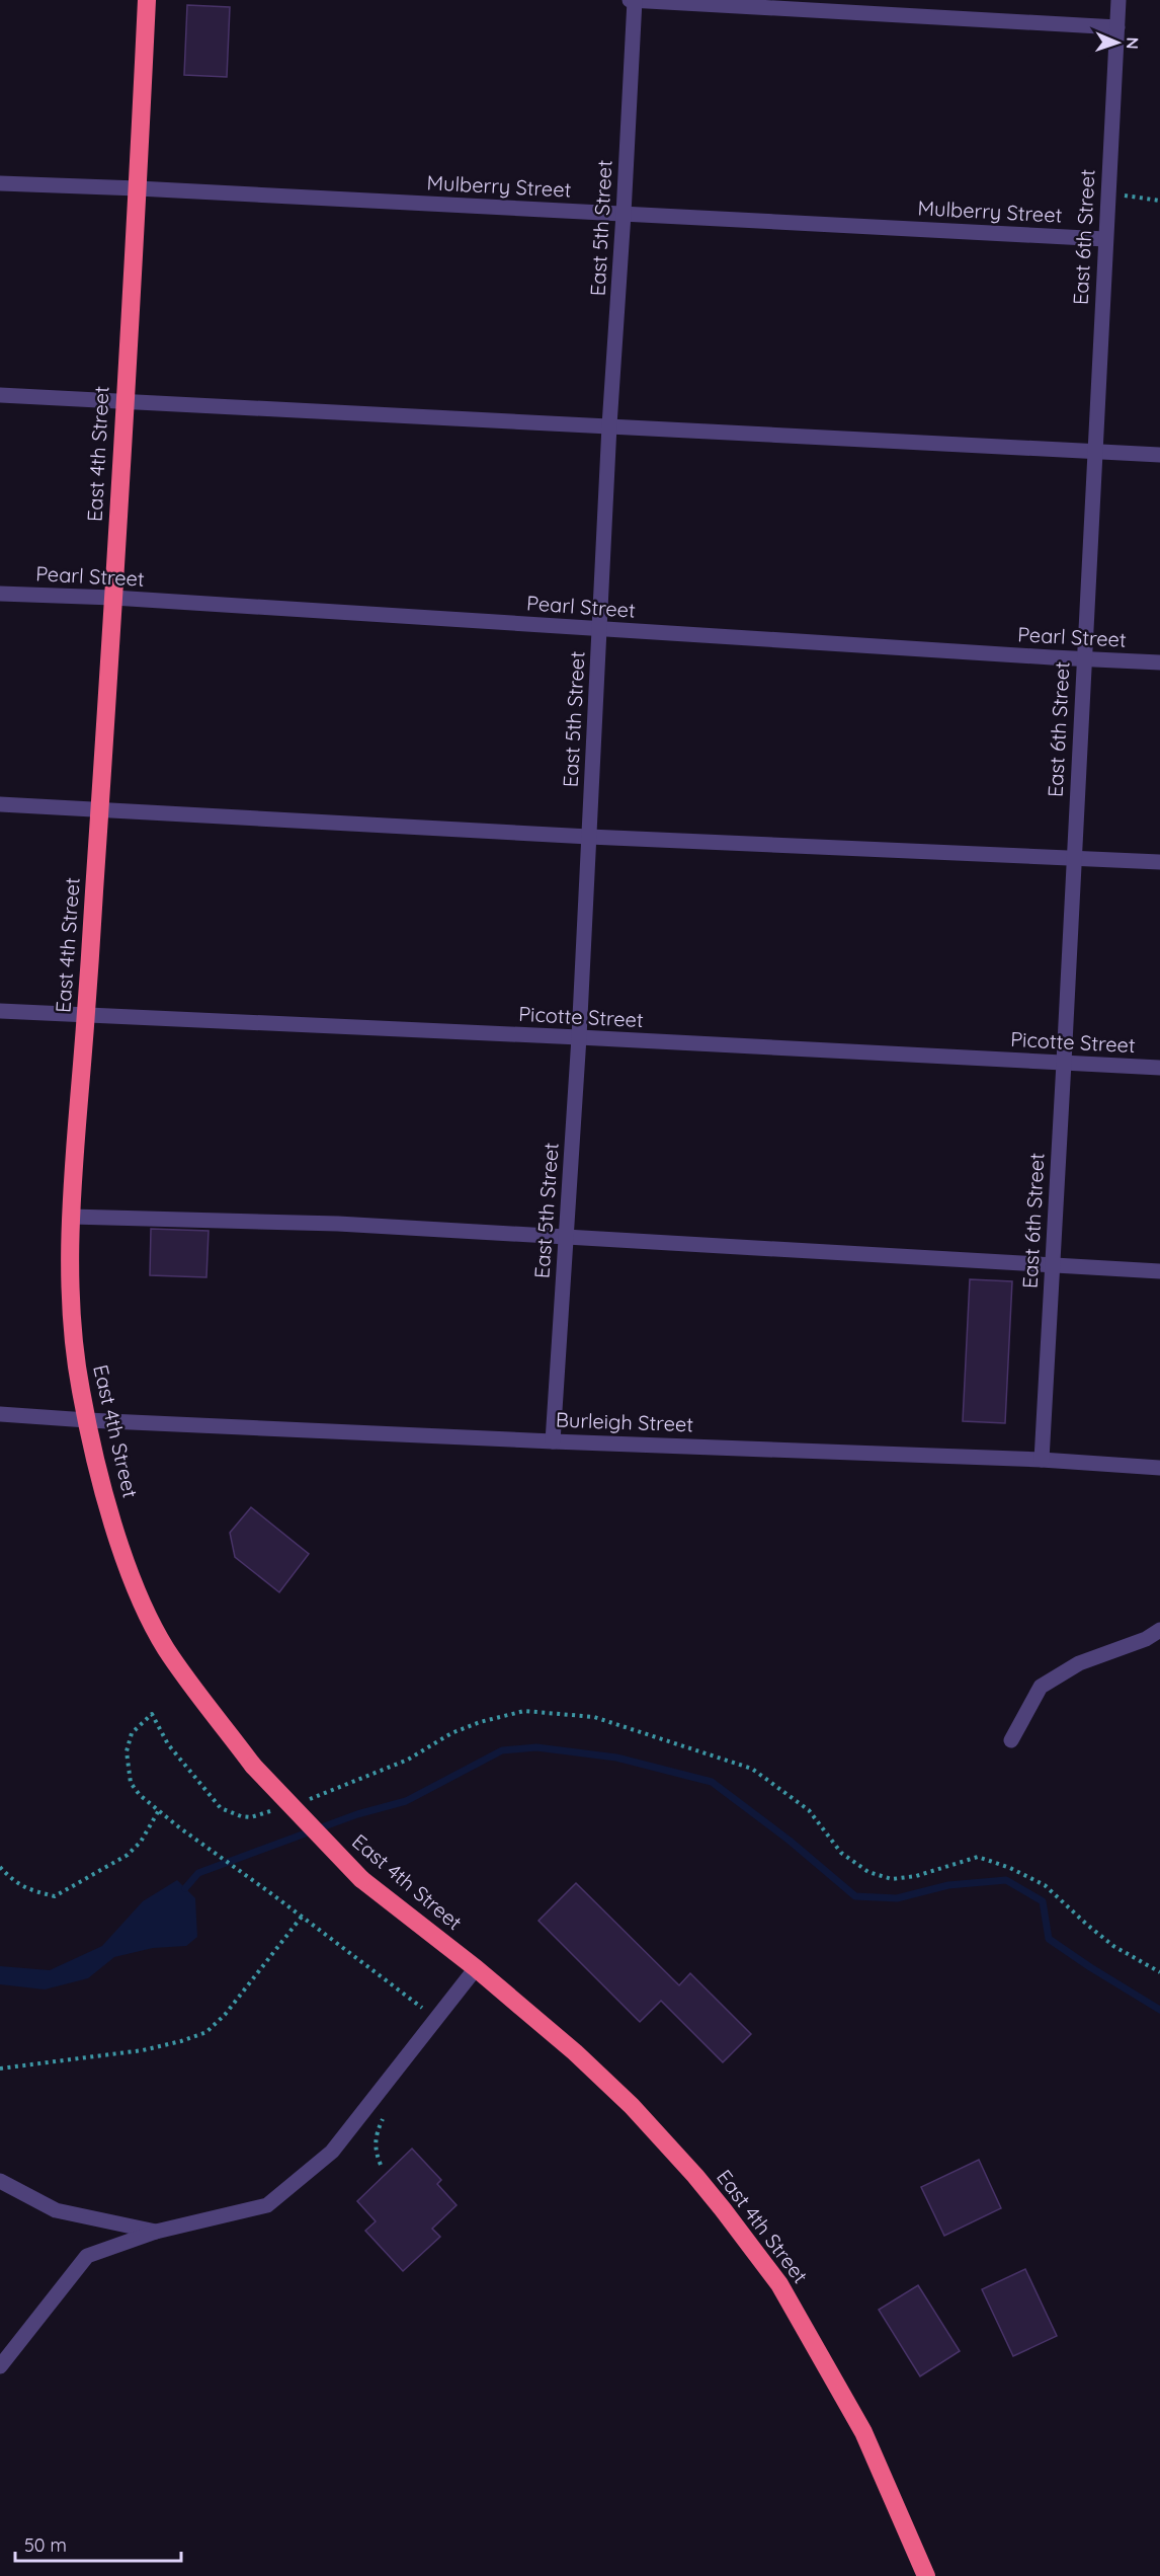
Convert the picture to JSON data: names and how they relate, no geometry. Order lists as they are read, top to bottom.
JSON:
{
  "streets": {
    "highway": ["East 4th Street"],
    "street": [
      "Mulberry Street",
      "East 5th Street",
      "East 6th Street",
      "Pearl Street",
      "Picotte Street",
      "Burleigh Street"
    ]
  },
  "crossings": [
    ["Mulberry Street", "East 5th Street"],
    ["Mulberry Street", "East 6th Street"],
    ["Mulberry Street", "East 4th Street"],
    ["East 5th Street", "Pearl Street"],
    ["East 5th Street", "Picotte Street"],
    ["East 5th Street", "Burleigh Street"],
    ["East 6th Street", "Pearl Street"],
    ["East 6th Street", "Picotte Street"],
    ["East 6th Street", "Burleigh Street"],
    ["East 4th Street", "Pearl Street"],
    ["East 4th Street", "Picotte Street"],
    ["East 4th Street", "Burleigh Street"]
  ],
  "scale_bar": "50 m",
  "north": "right"
}
